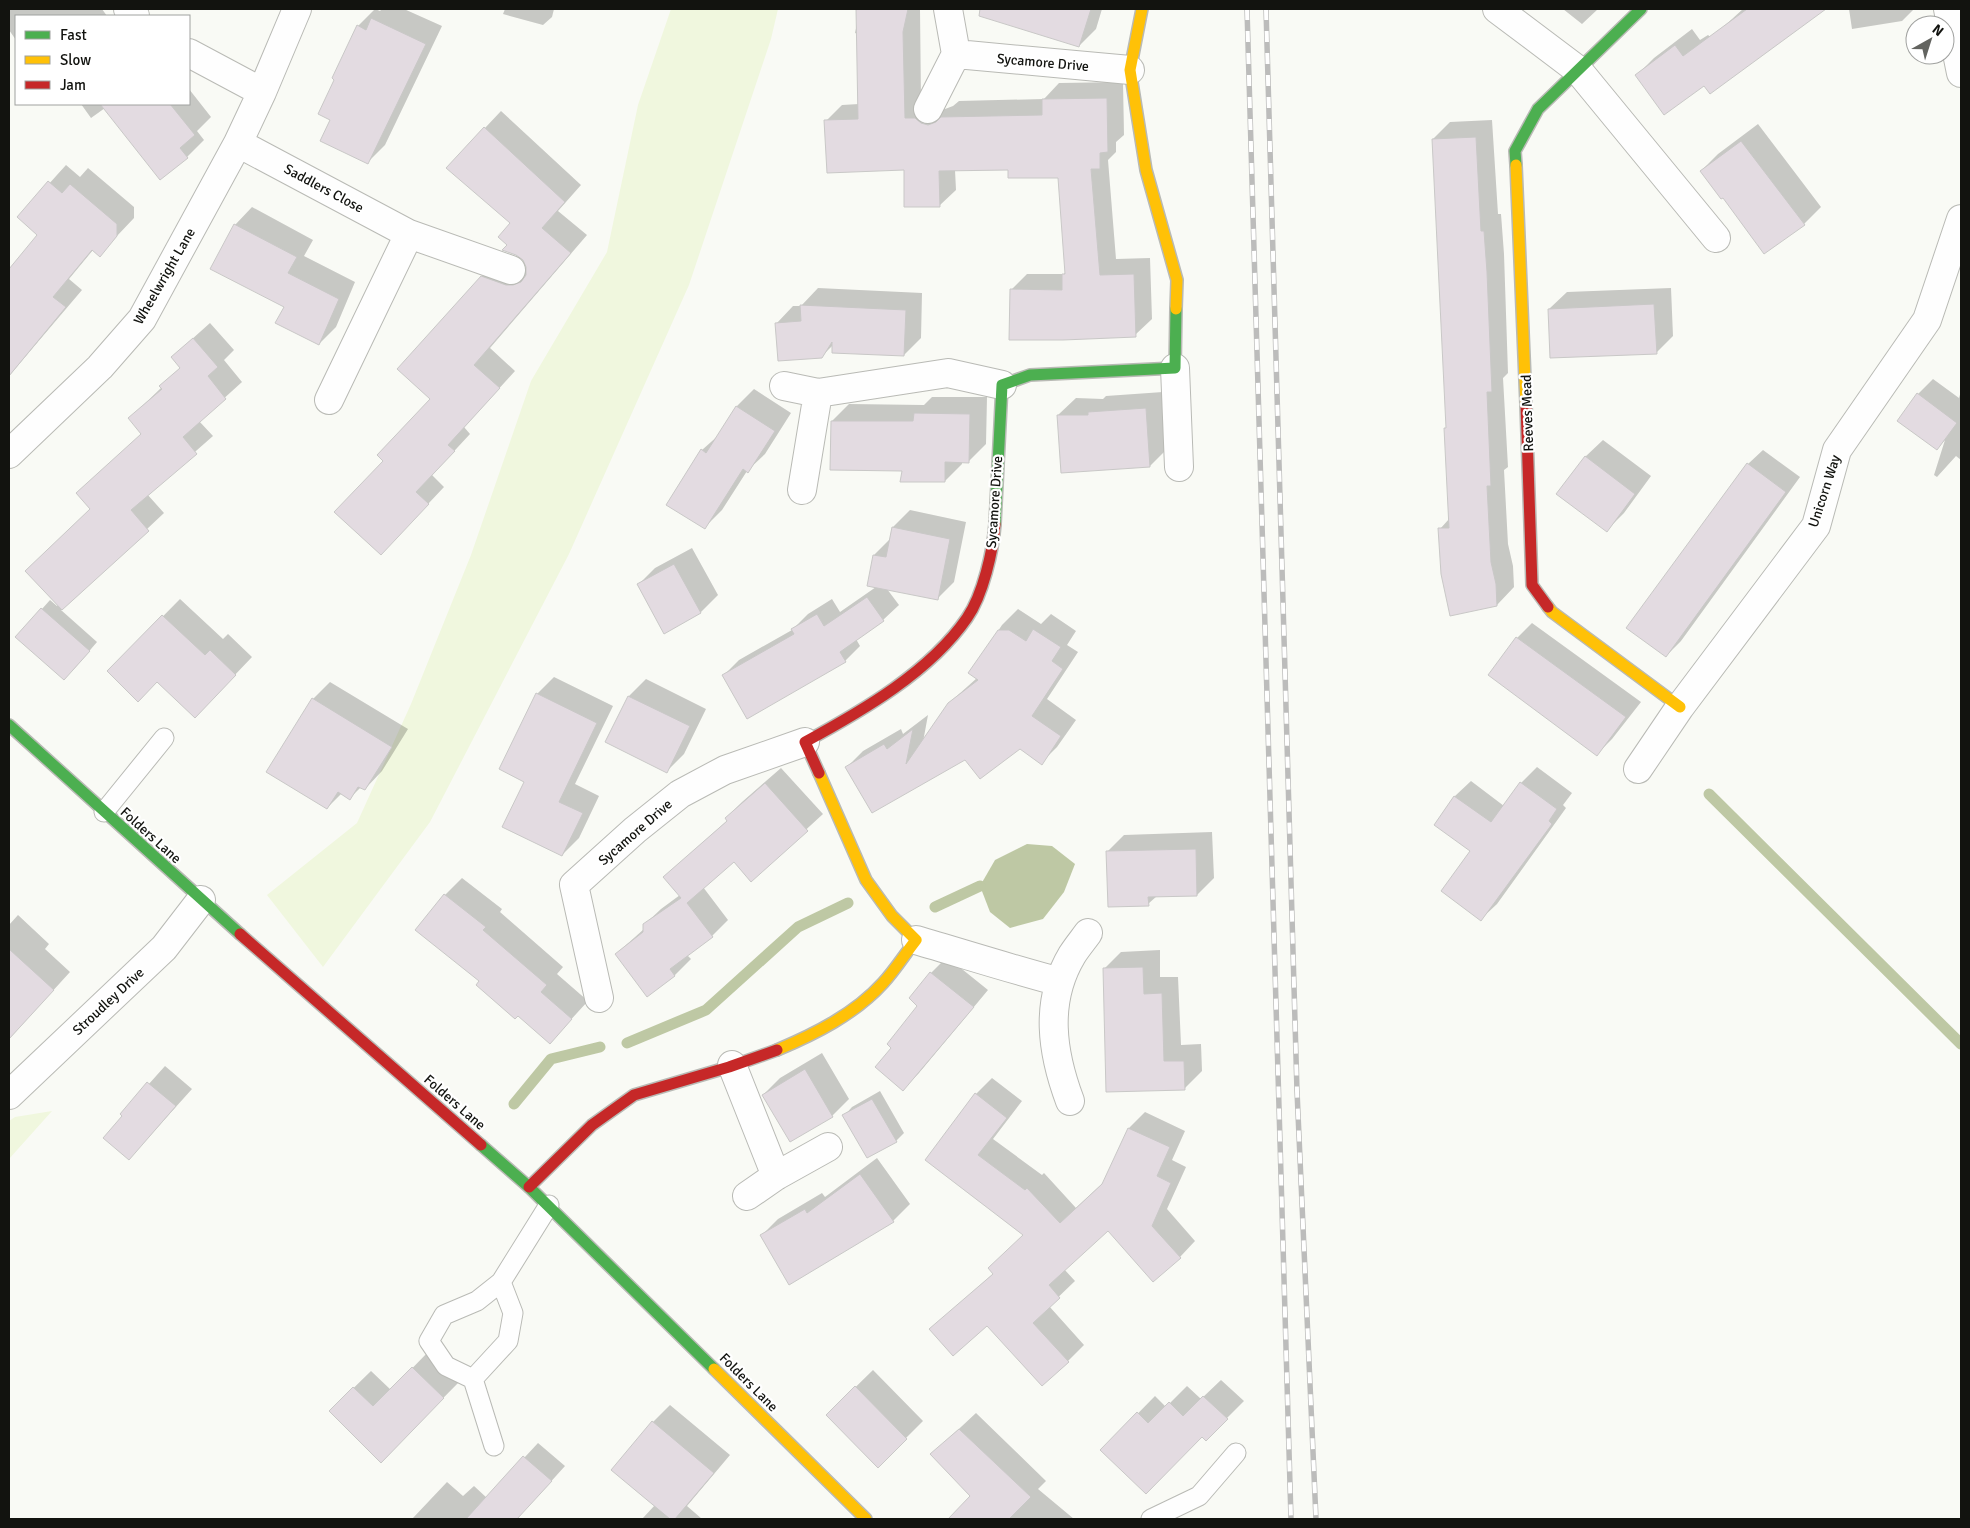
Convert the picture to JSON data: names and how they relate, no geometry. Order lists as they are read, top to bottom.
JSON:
{
  "streets": {
    "street": [
      "Sycamore Drive",
      "Saddlers Close",
      "Wheelwright Lane",
      "Reeves Mead",
      "Unicorn Way",
      "Folders Lane",
      "Stroudley Drive"
    ]
  },
  "crossings": [
    ["Saddlers Close", "Wheelwright Lane"],
    ["Reeves Mead", "Unicorn Way"],
    ["Folders Lane", "Stroudley Drive"]
  ],
  "legend": ["Fast", "Slow", "Jam"],
  "north": "top right"
}
